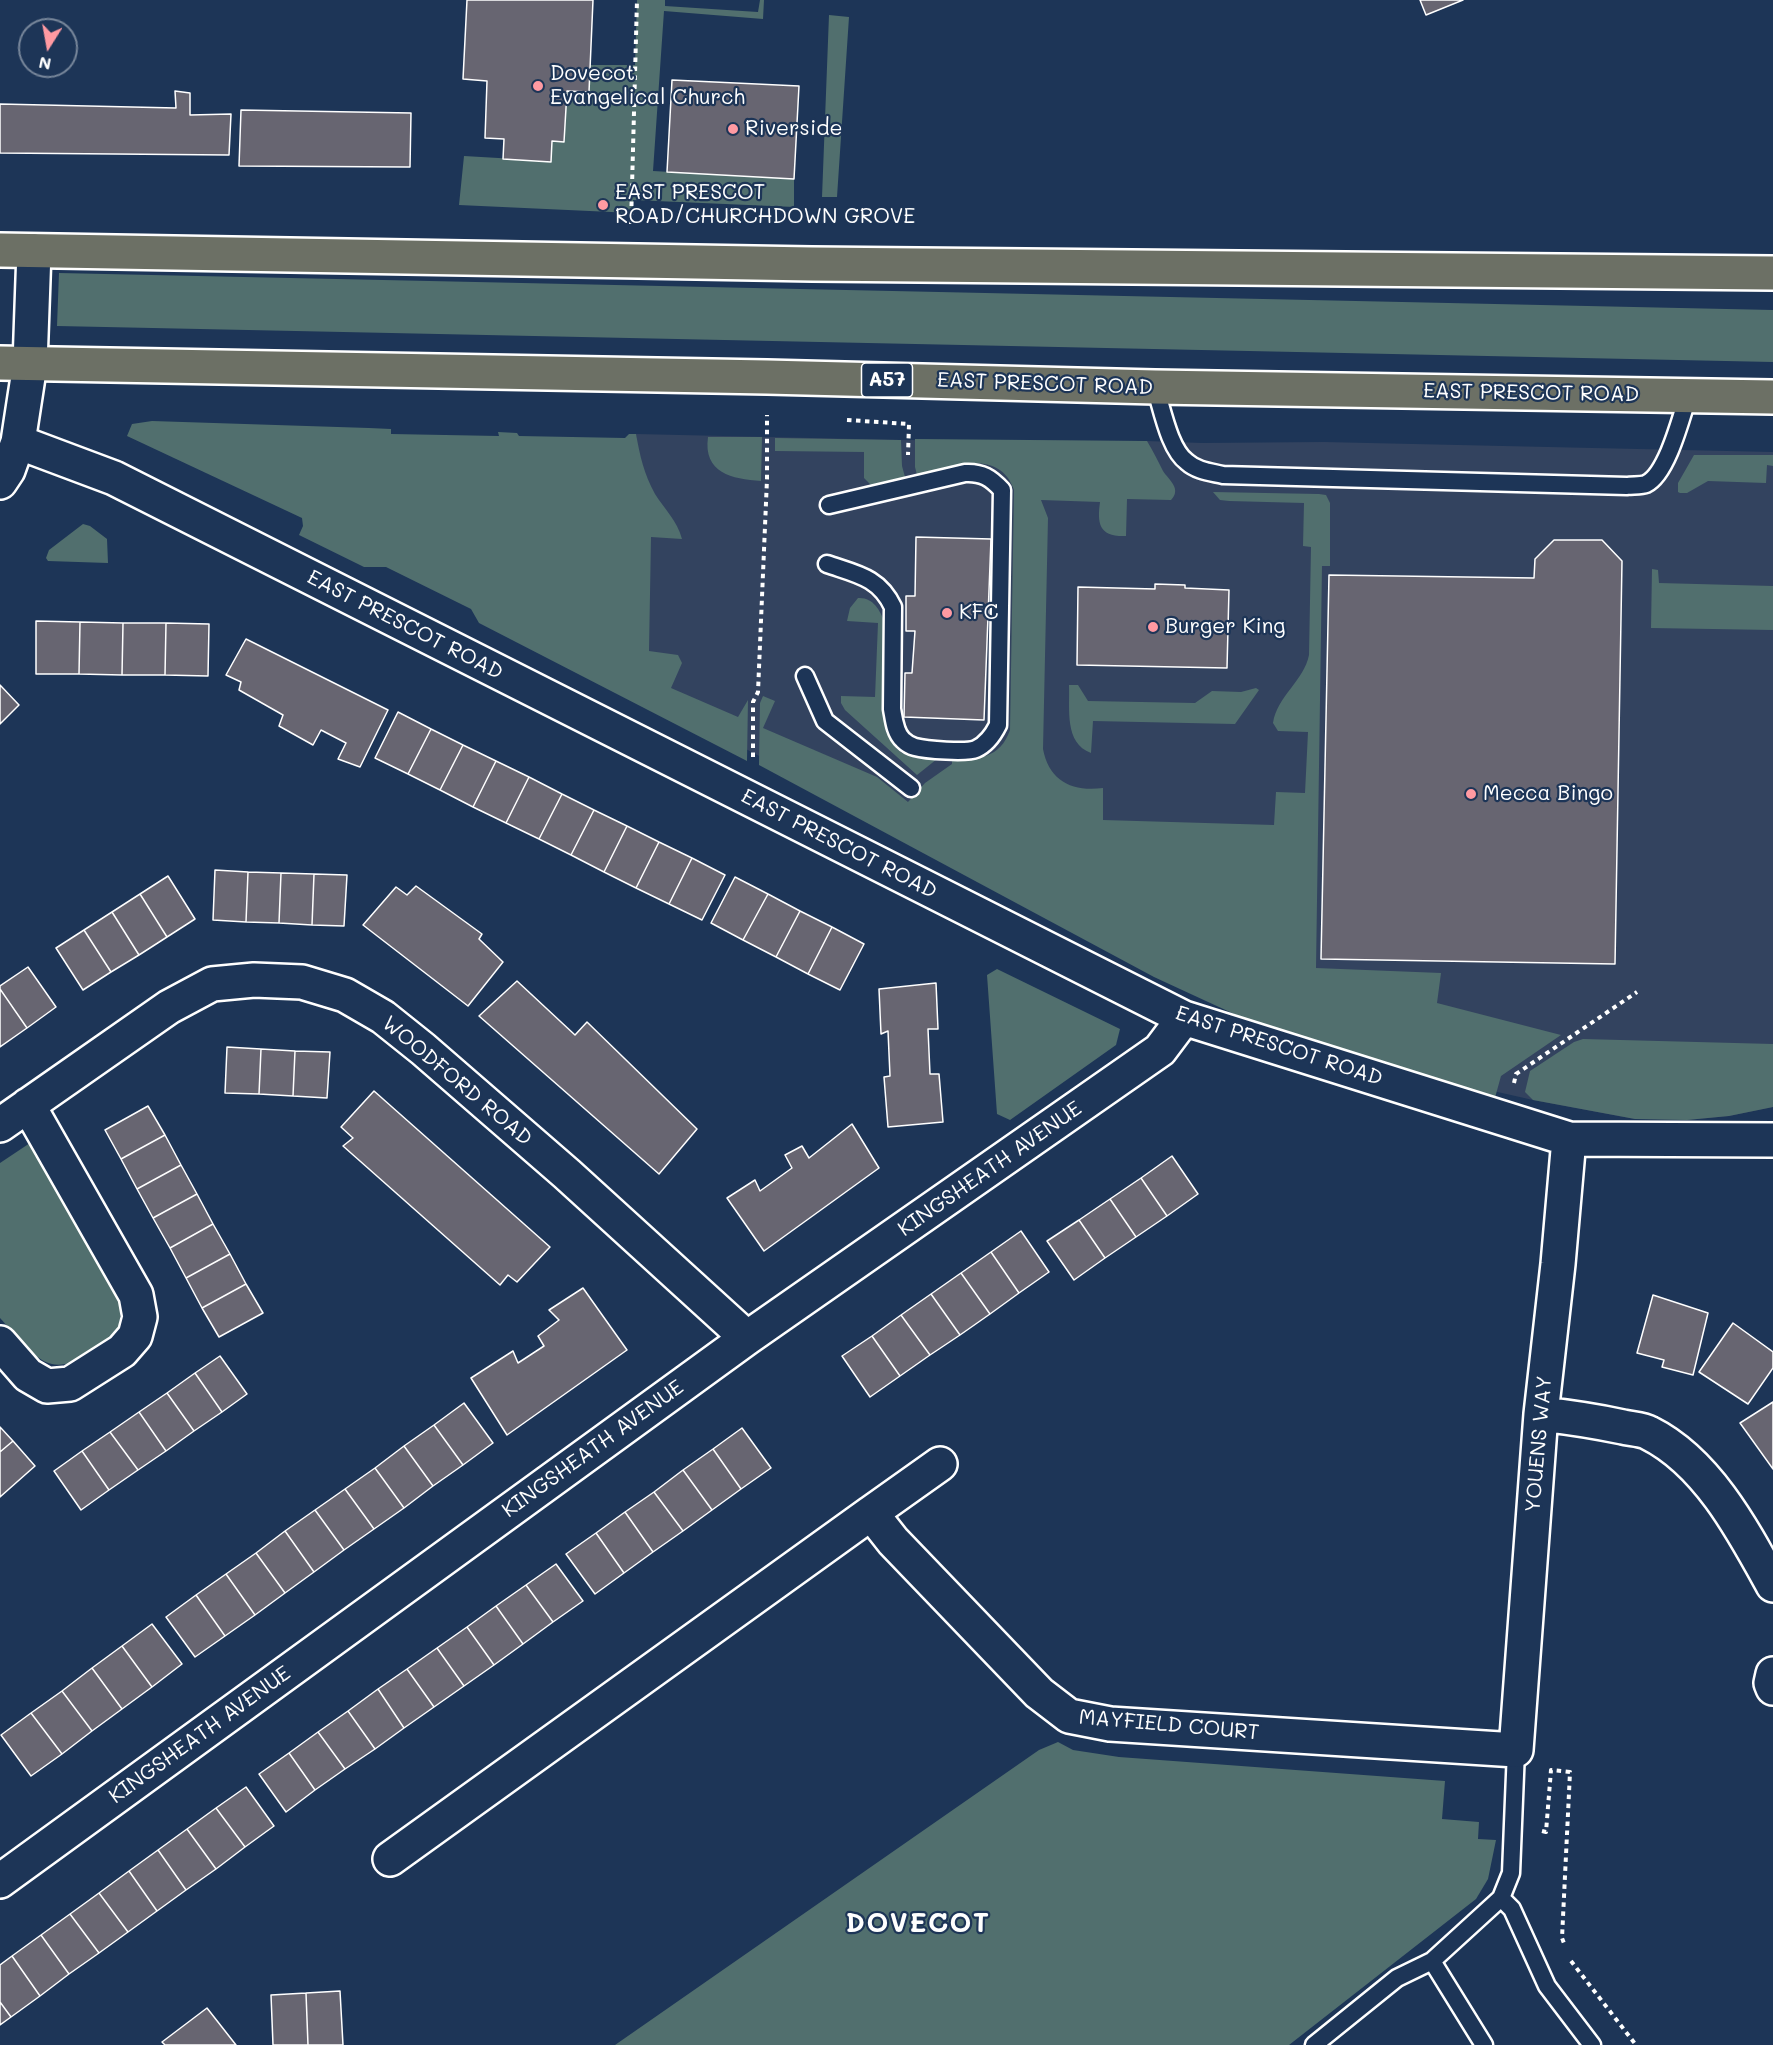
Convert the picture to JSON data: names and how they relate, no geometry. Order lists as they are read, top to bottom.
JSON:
{
  "streets": {
    "highway": ["A57", "EAST PRESCOT ROAD"],
    "street": [
      "WOODFORD ROAD",
      "KINGSHEATH AVENUE",
      "YOUENS WAY",
      "MAYFIELD COURT"
    ]
  },
  "crossings": [
    ["EAST PRESCOT ROAD", "KINGSHEATH AVENUE"],
    ["EAST PRESCOT ROAD", "YOUENS WAY"],
    ["WOODFORD ROAD", "KINGSHEATH AVENUE"],
    ["YOUENS WAY", "MAYFIELD COURT"]
  ],
  "districts": ["DOVECOT"],
  "places": [
    "Dovecot Evangelical Church",
    "Riverside",
    "EAST PRESCOT ROAD/CHURCHDOWN GROVE",
    "KFC",
    "Burger King",
    "Mecca Bingo"
  ],
  "north": "bottom"
}
